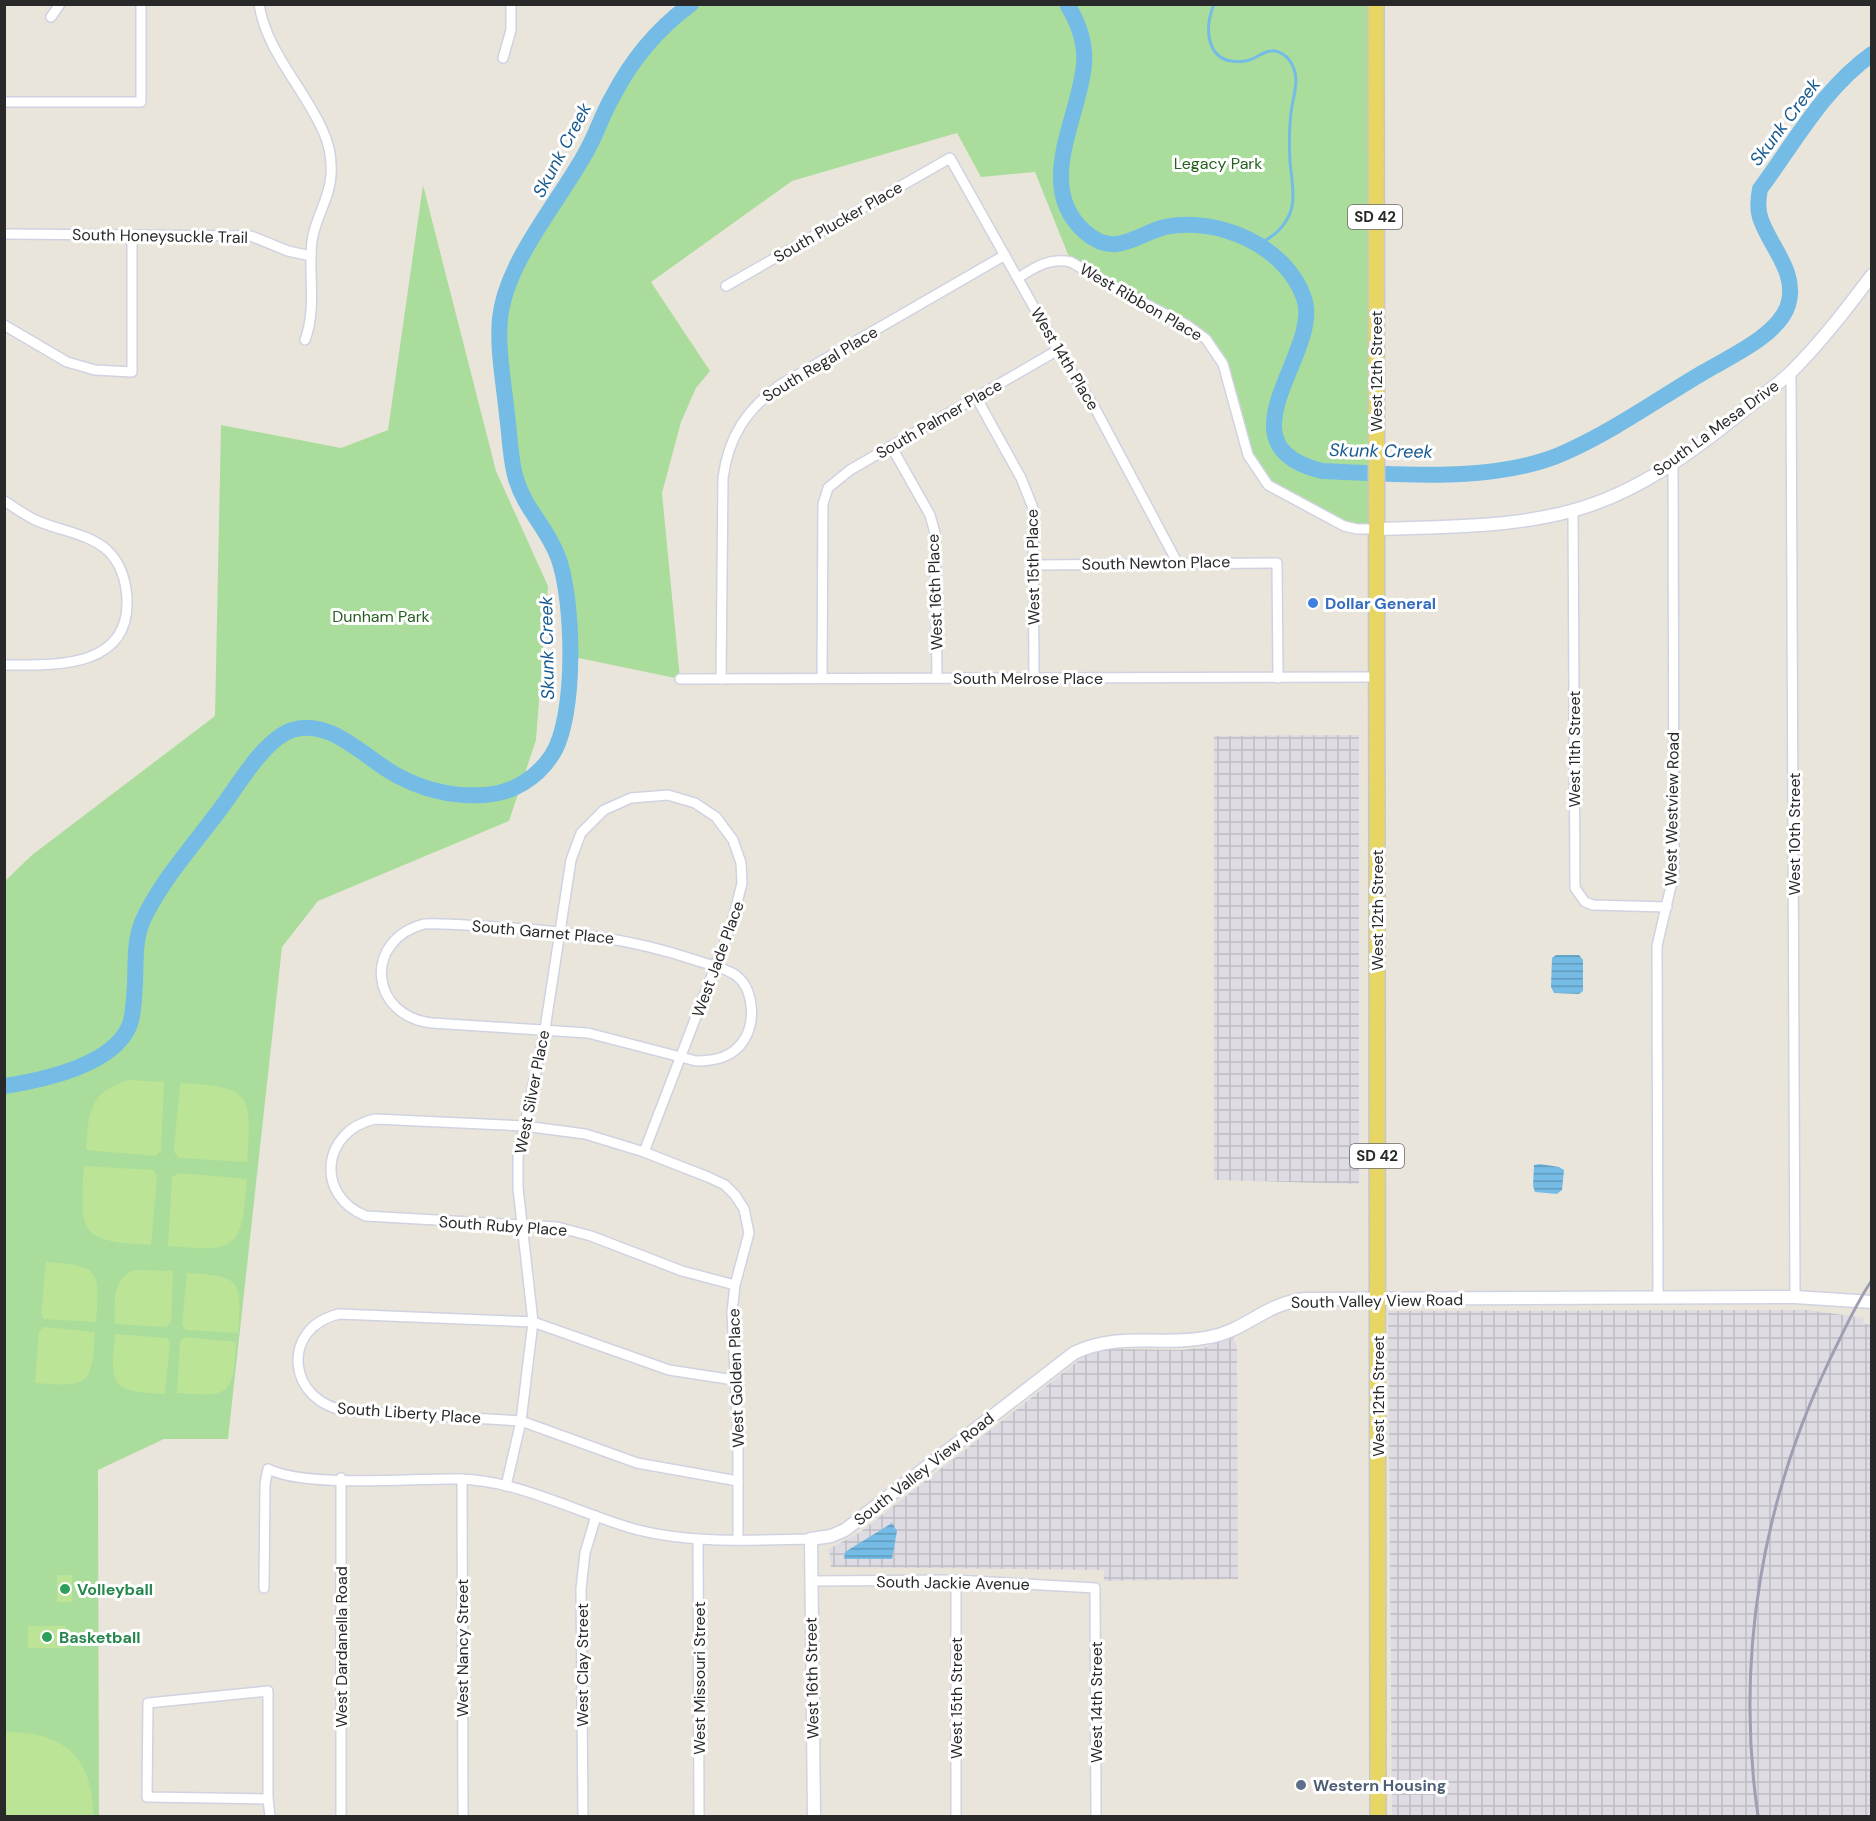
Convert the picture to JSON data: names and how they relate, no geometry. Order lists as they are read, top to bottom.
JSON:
{
  "streets": {
    "main road": ["SD 42", "West 12th Street"],
    "street": [
      "South Plucker Place",
      "South Honeysuckle Trail",
      "West Ribbon Place",
      "West 14th Place",
      "South Regal Place",
      "South Palmer Place",
      "South La Mesa Drive",
      "South Newton Place",
      "West 15th Place",
      "West 16th Place",
      "South Melrose Place",
      "West 11th Street",
      "West Westview Road",
      "West 10th Street",
      "South Garnet Place",
      "West Jade Place",
      "West Silver Place",
      "South Ruby Place",
      "South Valley View Road",
      "West Golden Place",
      "South Liberty Place",
      "South Jackie Avenue",
      "West Dardanella Road",
      "West Nancy Street",
      "West Clay Street",
      "West Missouri Street",
      "West 16th Street",
      "West 15th Street",
      "West 14th Street"
    ]
  },
  "crossings": [
    ["South Plucker Place", "West 14th Place"],
    ["West Ribbon Place", "West 14th Place"],
    ["West Ribbon Place", "West 12th Street"],
    ["West Ribbon Place", "South La Mesa Drive"],
    ["West 14th Place", "South Regal Place"],
    ["West 14th Place", "South Palmer Place"],
    ["West 14th Place", "South Newton Place"],
    ["South Regal Place", "South Melrose Place"],
    ["West 12th Street", "South La Mesa Drive"],
    ["West 12th Street", "South Melrose Place"],
    ["West 12th Street", "South Valley View Road"],
    ["South Palmer Place", "West 15th Place"],
    ["South Palmer Place", "West 16th Place"],
    ["South Palmer Place", "South Melrose Place"],
    ["South La Mesa Drive", "West 11th Street"],
    ["South La Mesa Drive", "West Westview Road"],
    ["South La Mesa Drive", "West 10th Street"],
    ["South Newton Place", "West 15th Place"],
    ["South Newton Place", "South Melrose Place"],
    ["West 15th Place", "South Melrose Place"],
    ["West 16th Place", "South Melrose Place"],
    ["West 11th Street", "West Westview Road"],
    ["West Westview Road", "South Valley View Road"],
    ["West 10th Street", "South Valley View Road"],
    ["South Garnet Place", "West Jade Place"],
    ["South Garnet Place", "West Silver Place"],
    ["West Jade Place", "West Silver Place"],
    ["West Jade Place", "West Golden Place"],
    ["West Silver Place", "South Ruby Place"],
    ["West Silver Place", "South Liberty Place"],
    ["South Ruby Place", "West Golden Place"],
    ["South Valley View Road", "West 16th Street"],
    ["West Golden Place", "South Liberty Place"],
    ["South Jackie Avenue", "West 16th Street"],
    ["South Jackie Avenue", "West 15th Street"],
    ["South Jackie Avenue", "West 14th Street"]
  ],
  "water": ["Skunk Creek"],
  "parks": ["Legacy Park", "Dunham Park"],
  "places": [
    "Dollar General",
    "Volleyball",
    "Basketball",
    "Western Housing"
  ]
}
